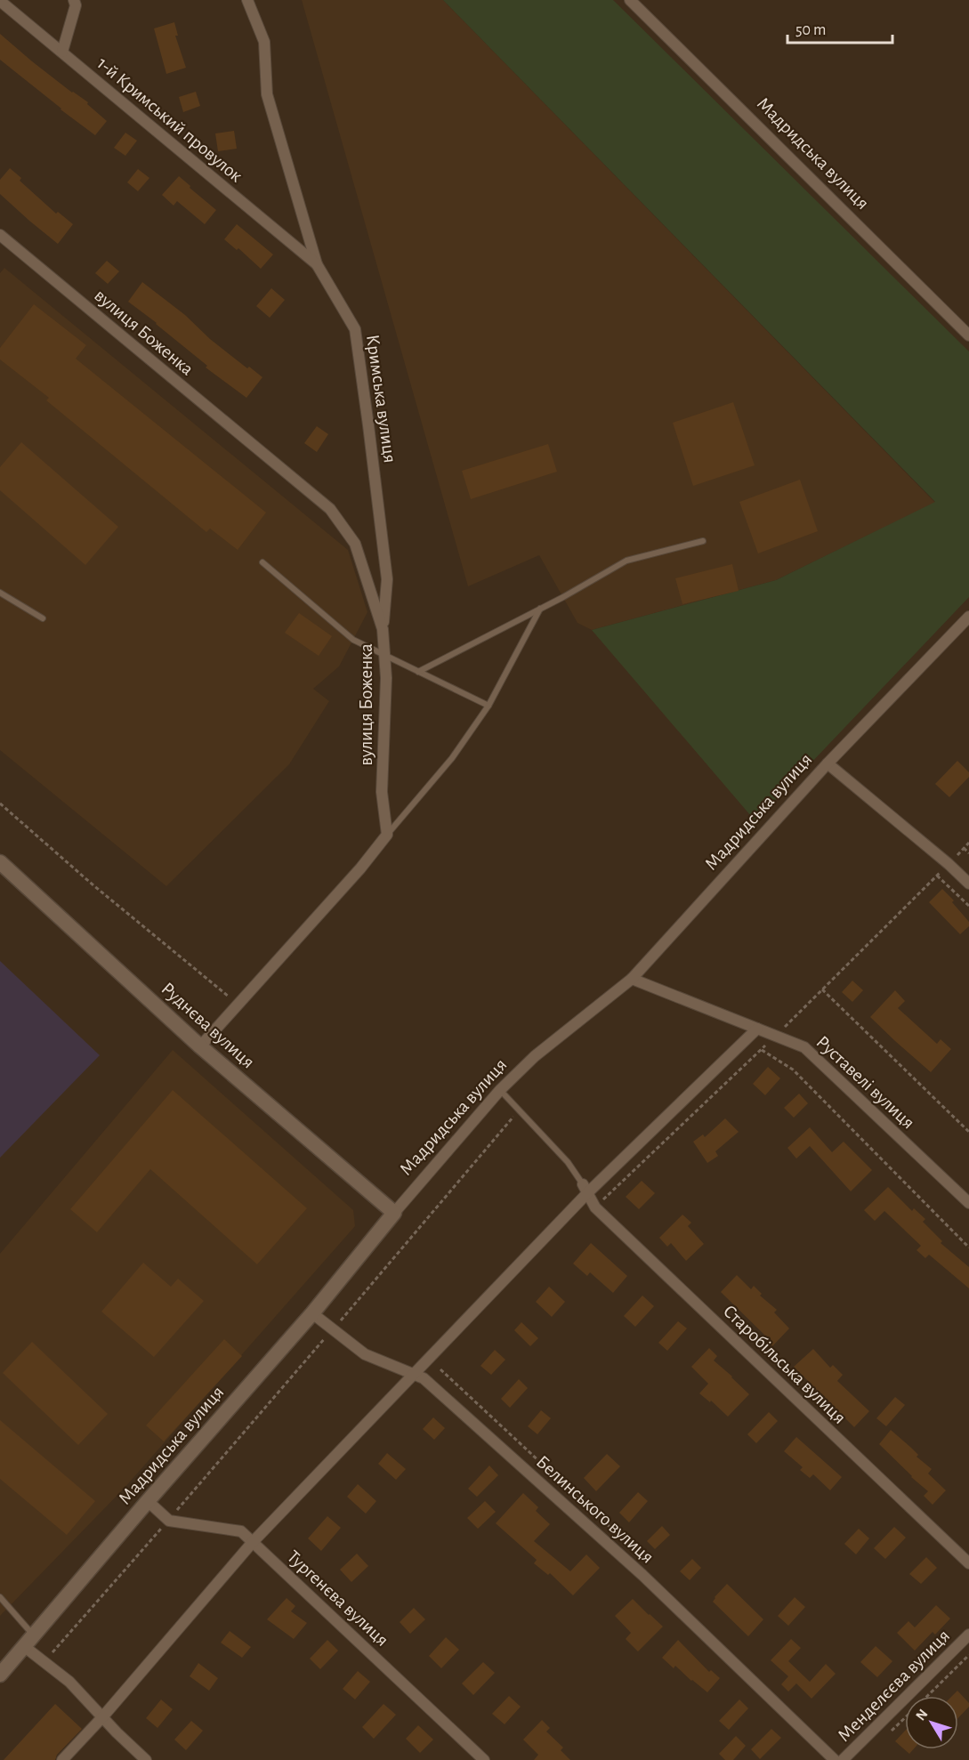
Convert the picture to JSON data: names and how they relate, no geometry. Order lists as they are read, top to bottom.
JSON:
{
  "streets": {
    "street": [
      "1-й Кримський провулок",
      "Мадридська вулиця",
      "вулиця Боженка",
      "Кримська вулиця",
      "Руднєва вулиця",
      "Руставелі вулиця",
      "Старобільська вулиця",
      "Белинського вулиця",
      "Тургенєва вулиця",
      "Менделєєва вулиця"
    ]
  },
  "crossings": [
    ["1-й Кримський провулок", "Кримська вулиця"],
    ["Мадридська вулиця", "Руднєва вулиця"],
    ["Мадридська вулиця", "Руставелі вулиця"],
    ["Мадридська вулиця", "Белинського вулиця"],
    ["вулиця Боженка", "Кримська вулиця"]
  ],
  "scale_bar": "50 m",
  "north": "top left"
}
